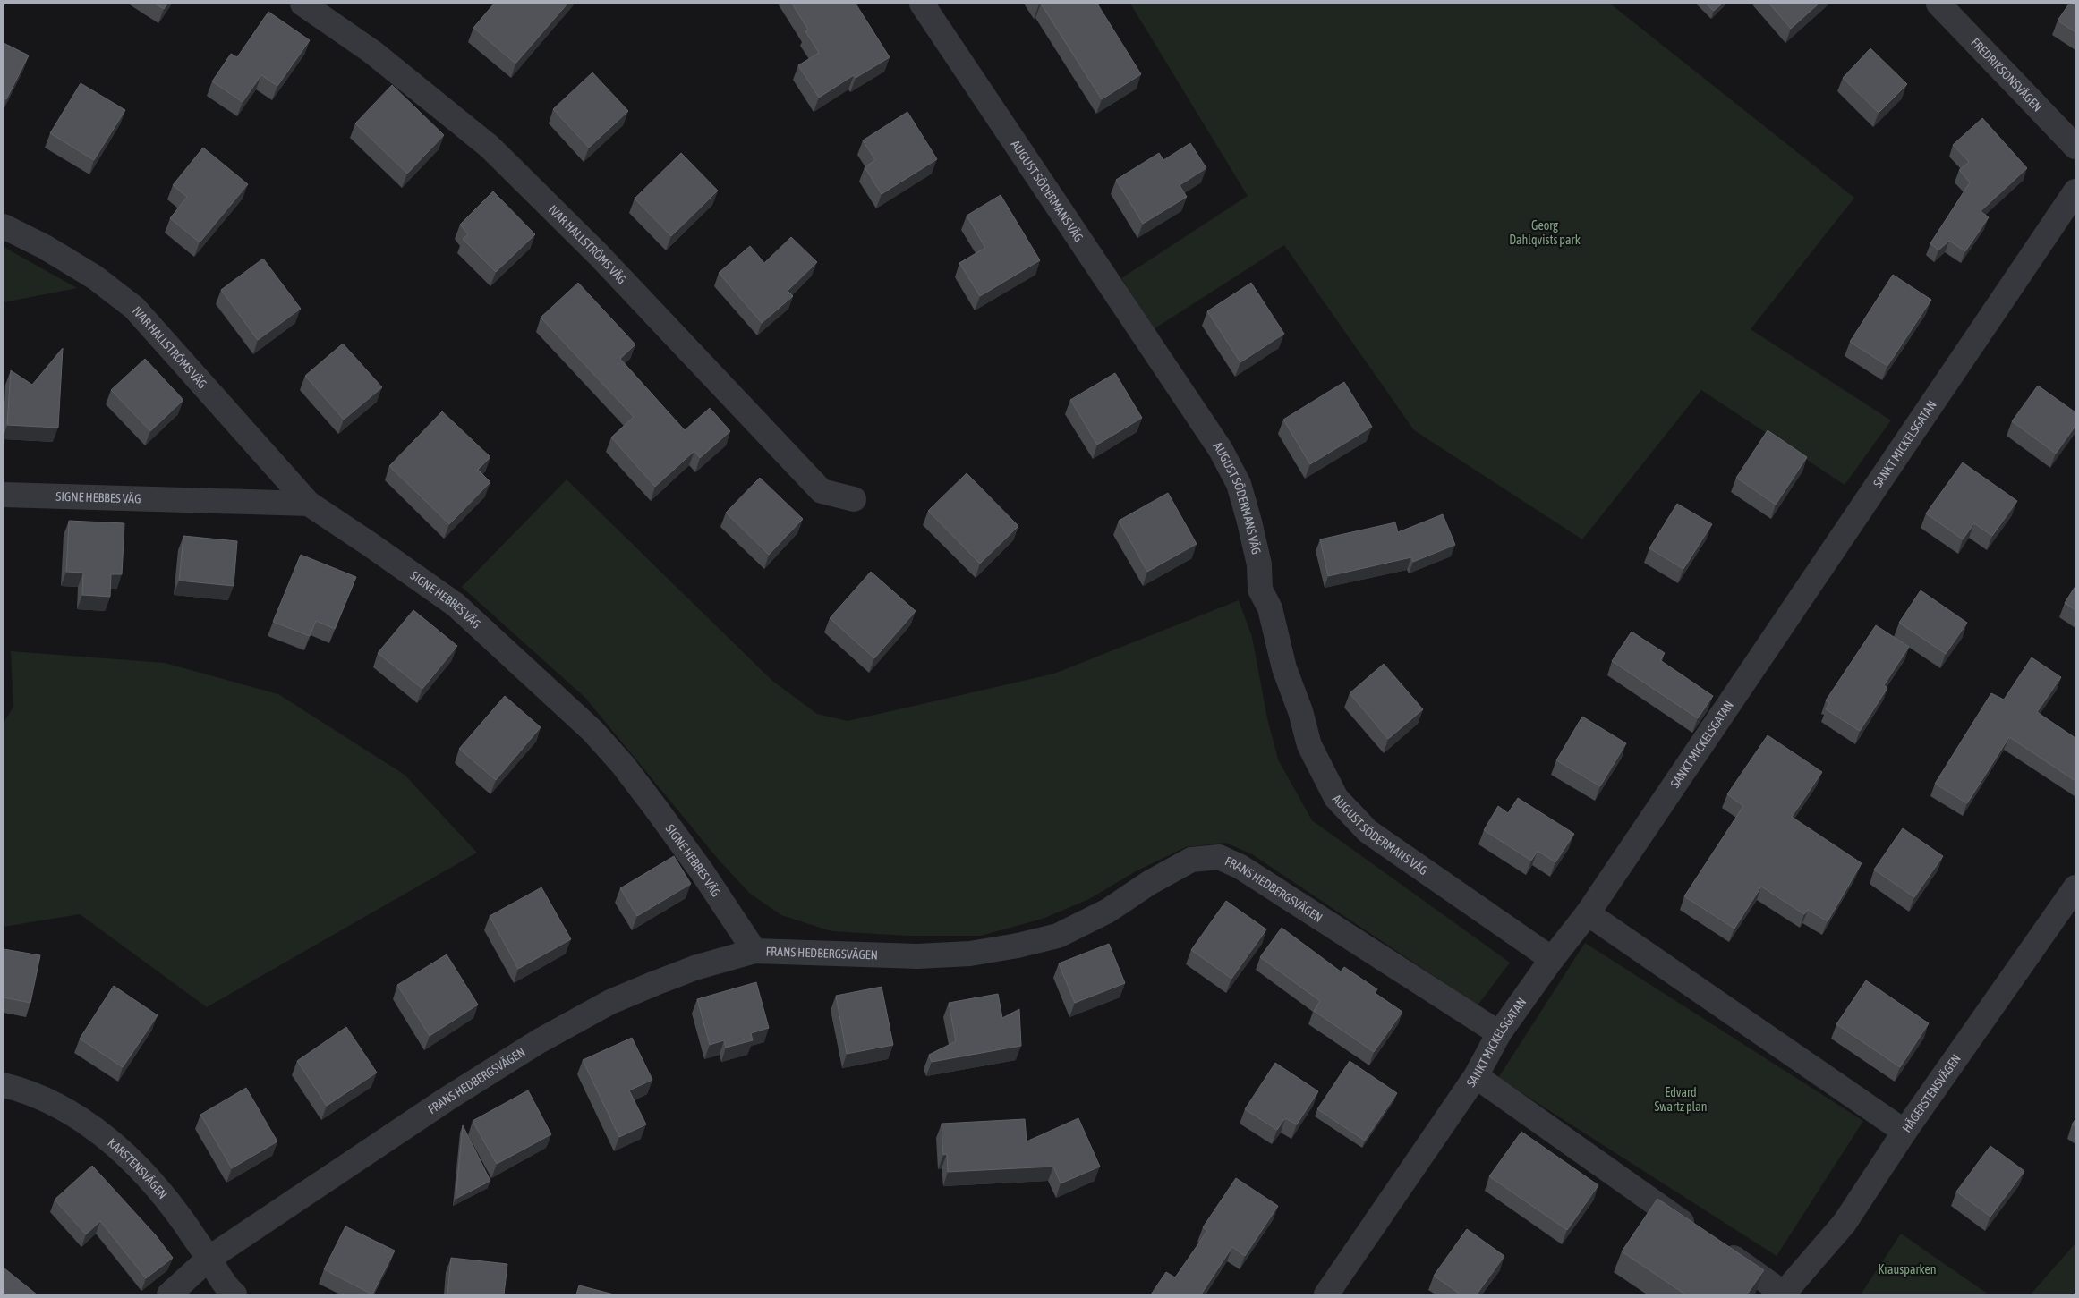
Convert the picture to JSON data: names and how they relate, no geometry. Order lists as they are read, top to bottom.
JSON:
{
  "streets": {
    "street": [
      "FREDRIKSONSVÄGEN",
      "AUGUST SÖDERMANS VÄG",
      "IVAR HALLSTRÖMS VÄG",
      "SANKT MICKELSGATAN",
      "SIGNE HEBBES VÄG",
      "FRANS HEDBERGSVÄGEN",
      "HÄGERSTENSVÄGEN",
      "KARSTENSVÄGEN"
    ]
  },
  "crossings": [
    ["AUGUST SÖDERMANS VÄG", "SANKT MICKELSGATAN"],
    ["IVAR HALLSTRÖMS VÄG", "SIGNE HEBBES VÄG"],
    ["SANKT MICKELSGATAN", "FRANS HEDBERGSVÄGEN"],
    ["SIGNE HEBBES VÄG", "FRANS HEDBERGSVÄGEN"],
    ["FRANS HEDBERGSVÄGEN", "KARSTENSVÄGEN"]
  ],
  "parks": ["Georg Dahlqvists park", "Edvard Swartz plan", "Krausparken"]
}
